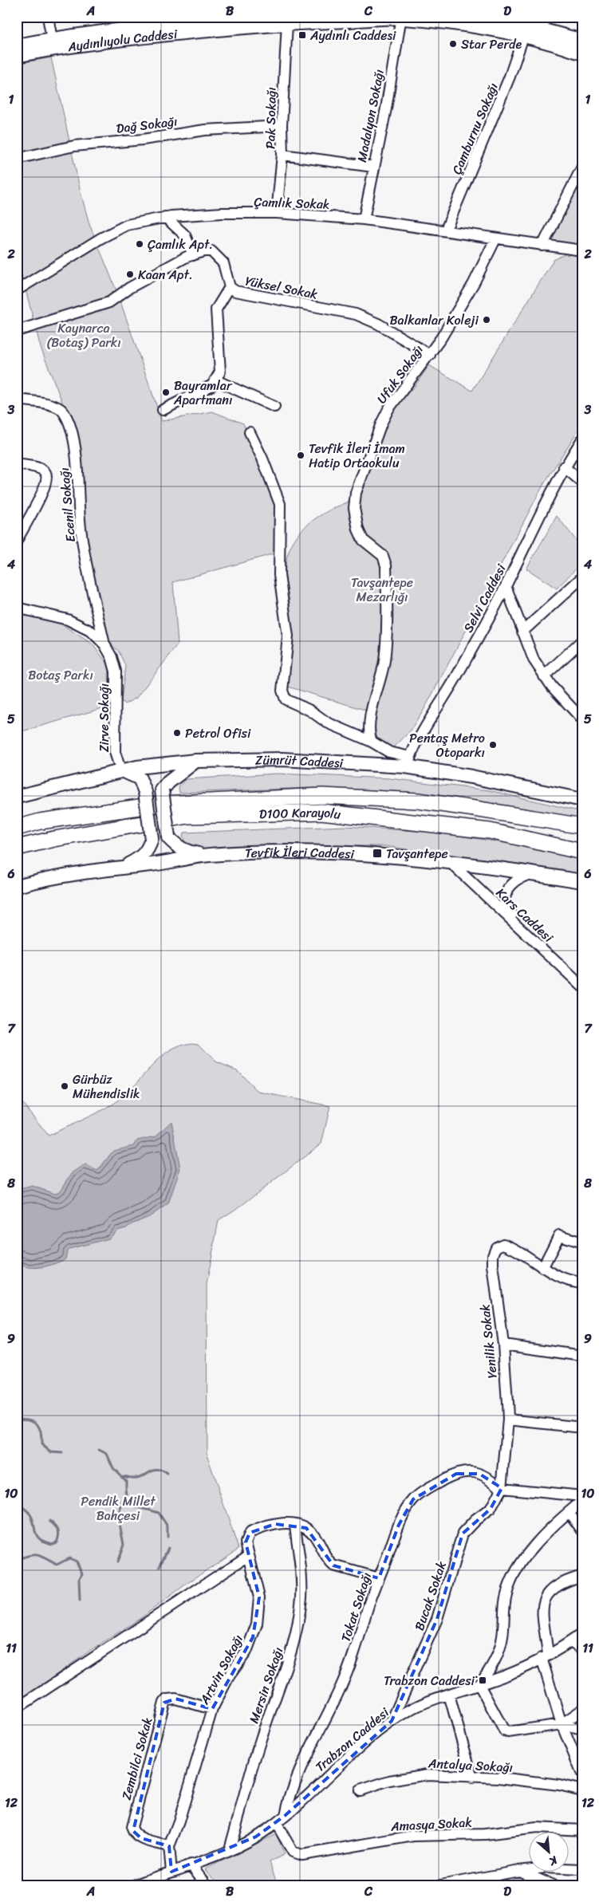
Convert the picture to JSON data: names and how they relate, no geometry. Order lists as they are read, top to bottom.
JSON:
{
  "streets": {
    "highway": ["D100 Karayolu"],
    "main road": ["Aydınlıyolu Caddesi", "Zümrüt Caddesi", "Tevfik İleri Caddesi"],
    "street": [
      "Madalyon Sokağı",
      "Pak Sokağı",
      "Dağ Sokağı",
      "Çamburnu Sokağı",
      "Çamlık Sokak",
      "Yüksel Sokak",
      "Ufuk Sokağı",
      "Ecenil Sokağı",
      "Selvi Caddesi",
      "Zirve Sokağı",
      "Kars Caddesi",
      "Yenilik Sokak",
      "Bucak Sokak",
      "Tokat Sokağı",
      "Artvin Sokağı",
      "Mersin Sokağı",
      "Trabzon Caddesi",
      "Zembilci Sokak",
      "Antalya Sokağı",
      "Amasya Sokak"
    ]
  },
  "crossings": [
    ["Aydınlıyolu Caddesi", "Madalyon Sokağı"],
    ["Aydınlıyolu Caddesi", "Pak Sokağı"],
    ["Aydınlıyolu Caddesi", "Çamburnu Sokağı"],
    ["Madalyon Sokağı", "Çamlık Sokak"],
    ["Pak Sokağı", "Dağ Sokağı"],
    ["Pak Sokağı", "Çamlık Sokak"],
    ["Çamburnu Sokağı", "Çamlık Sokak"],
    ["Çamlık Sokak", "Ufuk Sokağı"],
    ["Yüksel Sokak", "Ufuk Sokağı"],
    ["Ecenil Sokağı", "Zirve Sokağı"],
    ["Selvi Caddesi", "Zümrüt Caddesi"],
    ["Zirve Sokağı", "Zümrüt Caddesi"],
    ["Tevfik İleri Caddesi", "Kars Caddesi"],
    ["Yenilik Sokak", "Bucak Sokak"],
    ["Yenilik Sokak", "Tokat Sokağı"],
    ["Bucak Sokak", "Tokat Sokağı"],
    ["Bucak Sokak", "Trabzon Caddesi"],
    ["Tokat Sokağı", "Artvin Sokağı"],
    ["Tokat Sokağı", "Trabzon Caddesi"],
    ["Artvin Sokağı", "Mersin Sokağı"],
    ["Artvin Sokağı", "Trabzon Caddesi"],
    ["Artvin Sokağı", "Zembilci Sokak"],
    ["Mersin Sokağı", "Trabzon Caddesi"],
    ["Trabzon Caddesi", "Amasya Sokak"]
  ],
  "parks": [
    "Kaynarca (Botaş) Parkı",
    "Tavşantepe Mezarlığı",
    "Botaş Parkı",
    "Pendik Millet Bahçesi"
  ],
  "places": {
    "transit": ["Aydınlı Caddesi", "Tavşantepe", "Trabzon Caddesi̇"],
    "other": [
      "Star Perde",
      "Çamlık Apt.",
      "Kaan Apt.",
      "Balkanlar Koleji",
      "Bayramlar Apartmanı",
      "Tevfik İleri İmam Hatip Ortaokulu",
      "Petrol Ofisi",
      "Pentaş Metro Otoparkı",
      "Gürbüz Mühendislik"
    ]
  },
  "north": "bottom right",
  "grid": {
    "columns": [
      "A",
      "B",
      "C",
      "D"
    ],
    "rows": [
      "1",
      "2",
      "3",
      "4",
      "5",
      "6",
      "7",
      "8",
      "9",
      "10",
      "11",
      "12"
    ]
  }
}
